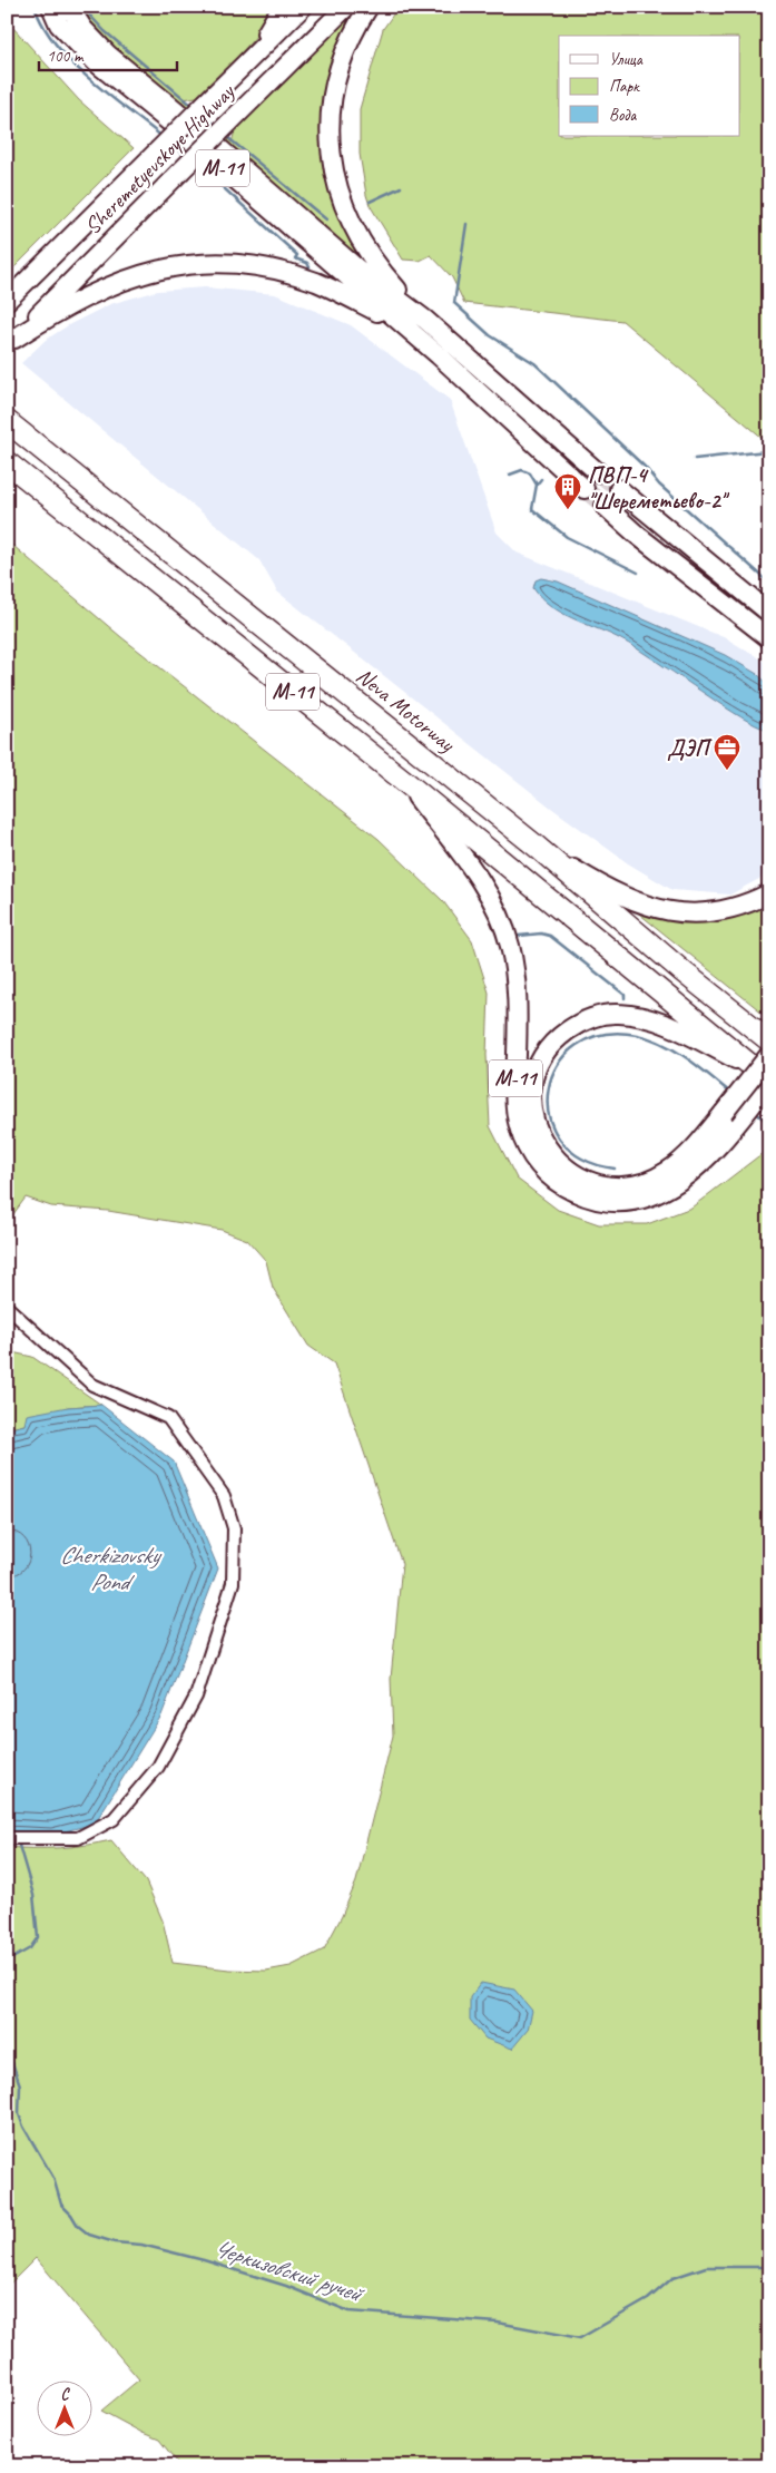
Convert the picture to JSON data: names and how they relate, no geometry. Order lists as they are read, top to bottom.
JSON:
{
  "streets": {
    "highway": ["М-11", "Neva Motorway"],
    "main road": ["Sheremetyevskoye Highway"]
  },
  "crossings": [
    ["Sheremetyevskoye Highway", "М-11"],
    ["М-11", "Neva Motorway"]
  ],
  "water": ["Cherkizovsky Pond", "Черкизовский ручей"],
  "places": {
    "building": ["ПВП-4 \"Шереметьево-2\""],
    "office": ["ДЭП"]
  },
  "legend": ["Улица", "Парк", "Вода"],
  "scale_bar": "100 m",
  "north": "top"
}
